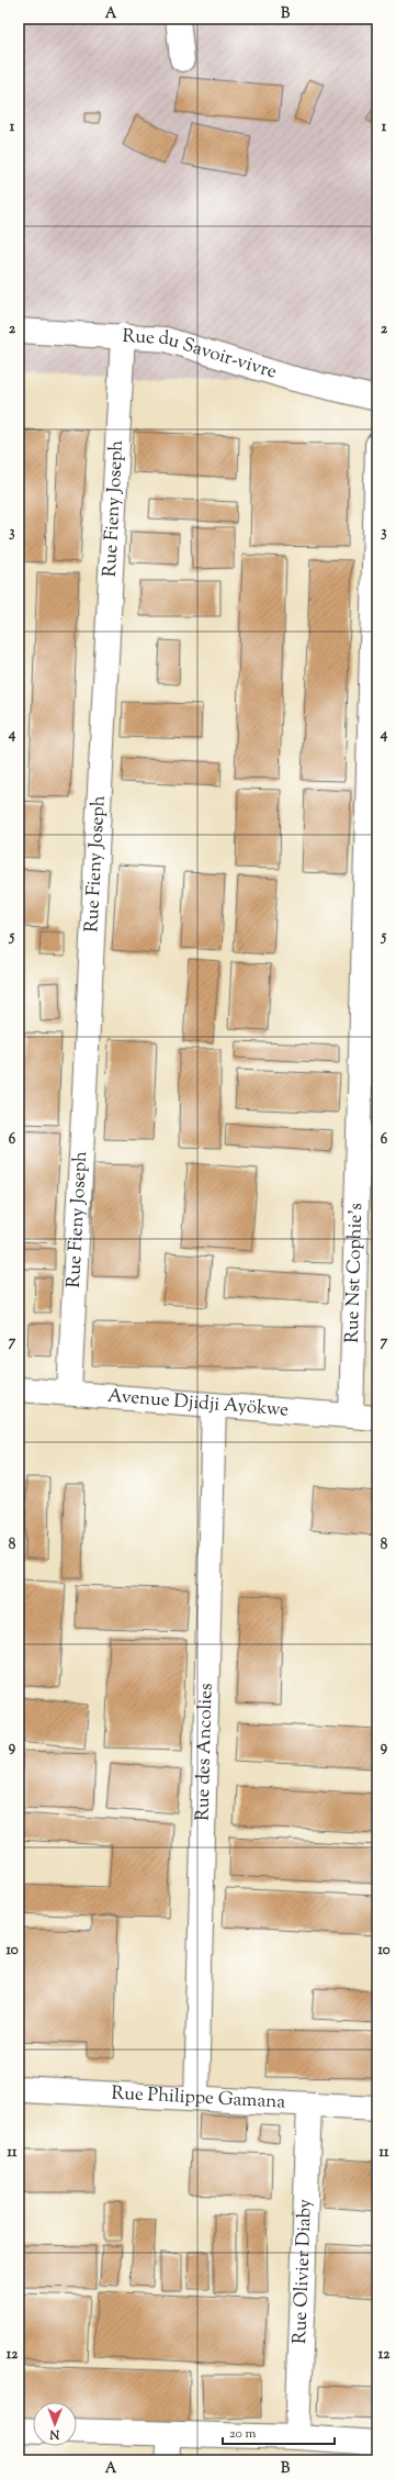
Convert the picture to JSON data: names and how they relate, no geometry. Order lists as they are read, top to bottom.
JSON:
{
  "streets": {
    "street": [
      "Rue du Savoir-vivre",
      "Rue Fieny Joseph",
      "Rue Nst Cophie's",
      "Avenue Djidji Ayökwe",
      "Rue des Ancolies",
      "Rue Philippe Gamana",
      "Rue Olivier Diaby"
    ]
  },
  "crossings": [
    ["Rue du Savoir-vivre", "Rue Fieny Joseph"],
    ["Rue Fieny Joseph", "Avenue Djidji Ayökwe"],
    ["Rue Nst Cophie's", "Avenue Djidji Ayökwe"],
    ["Avenue Djidji Ayökwe", "Rue des Ancolies"],
    ["Rue des Ancolies", "Rue Philippe Gamana"],
    ["Rue Philippe Gamana", "Rue Olivier Diaby"]
  ],
  "scale_bar": "20 m",
  "north": "bottom",
  "grid": {
    "columns": ["A", "B"],
    "rows": [
      "1",
      "2",
      "3",
      "4",
      "5",
      "6",
      "7",
      "8",
      "9",
      "10",
      "11",
      "12"
    ]
  }
}
